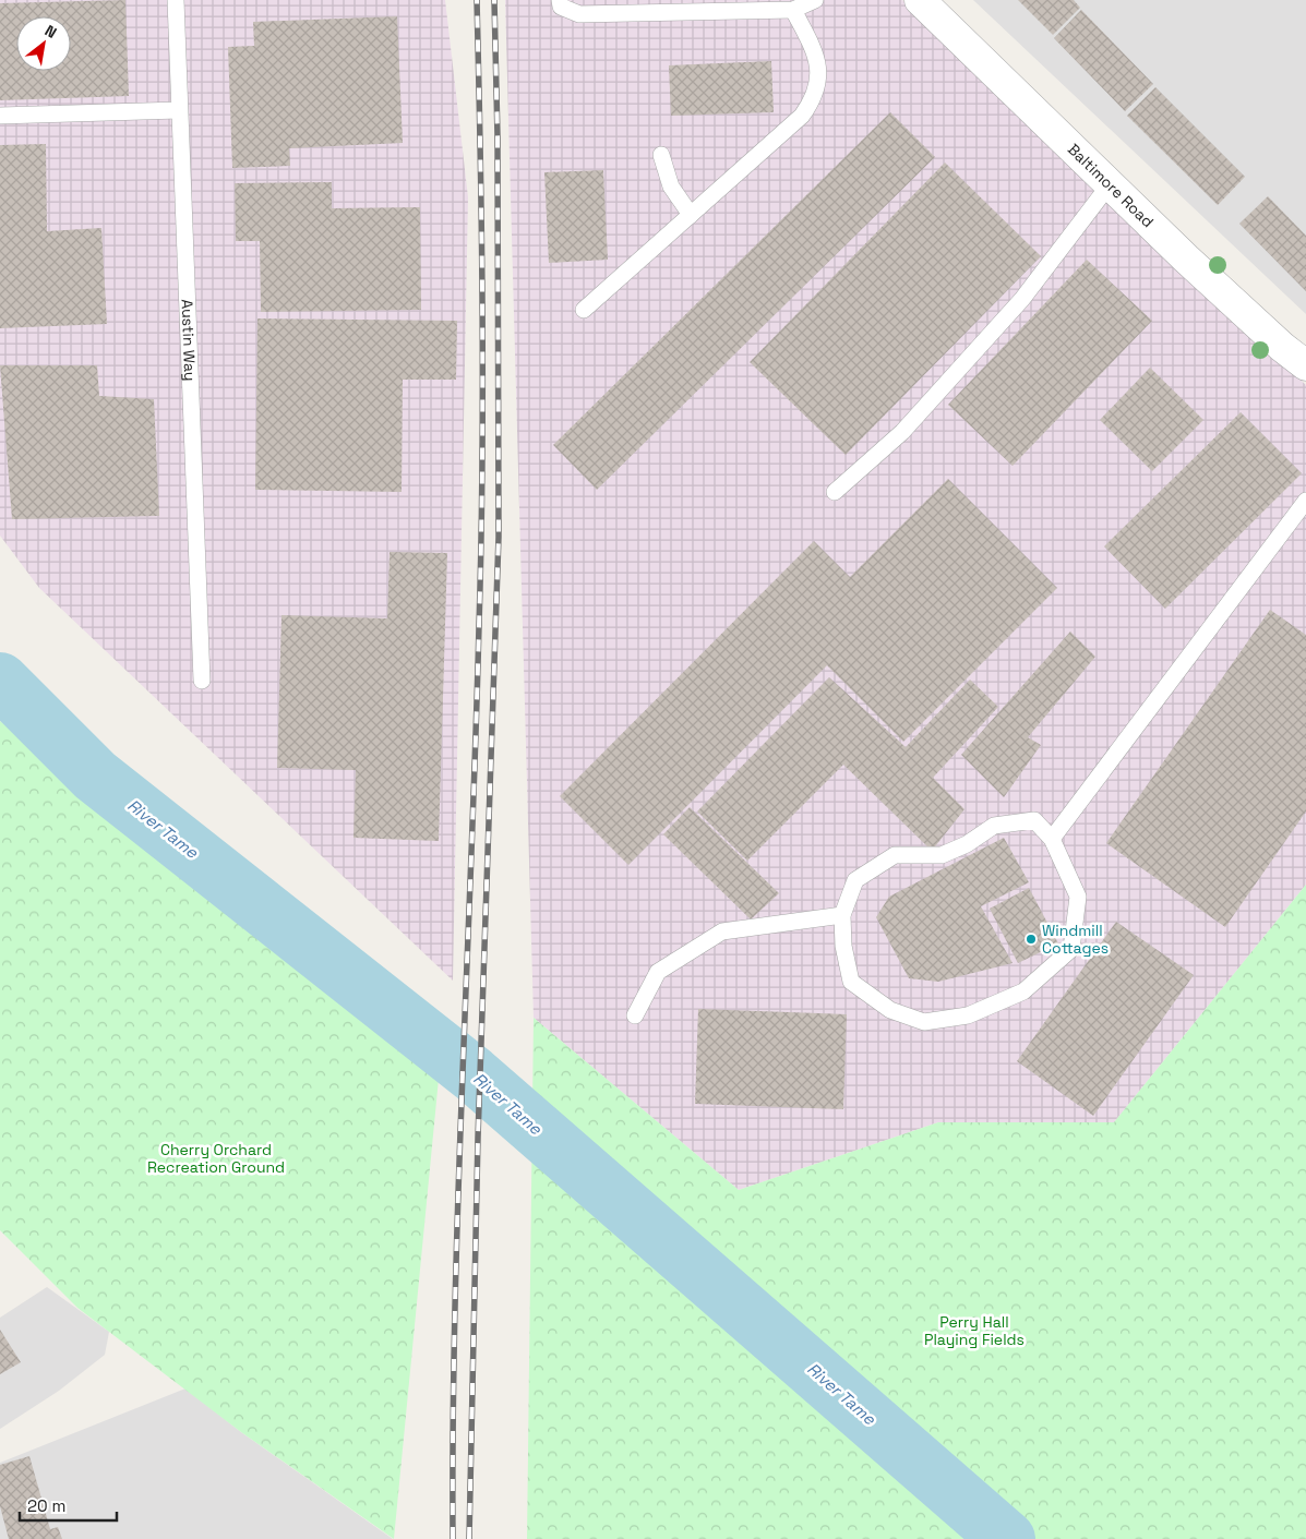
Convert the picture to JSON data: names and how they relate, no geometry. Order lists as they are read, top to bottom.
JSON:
{
  "streets": {
    "street": ["Baltimore Road"],
    "lane": ["Austin Way"]
  },
  "water": ["River Tame"],
  "parks": ["Cherry Orchard Recreation Ground", "Perry Hall Playing Fields"],
  "places": ["Windmill Cottages"],
  "scale_bar": "20 m",
  "north": "top right"
}
